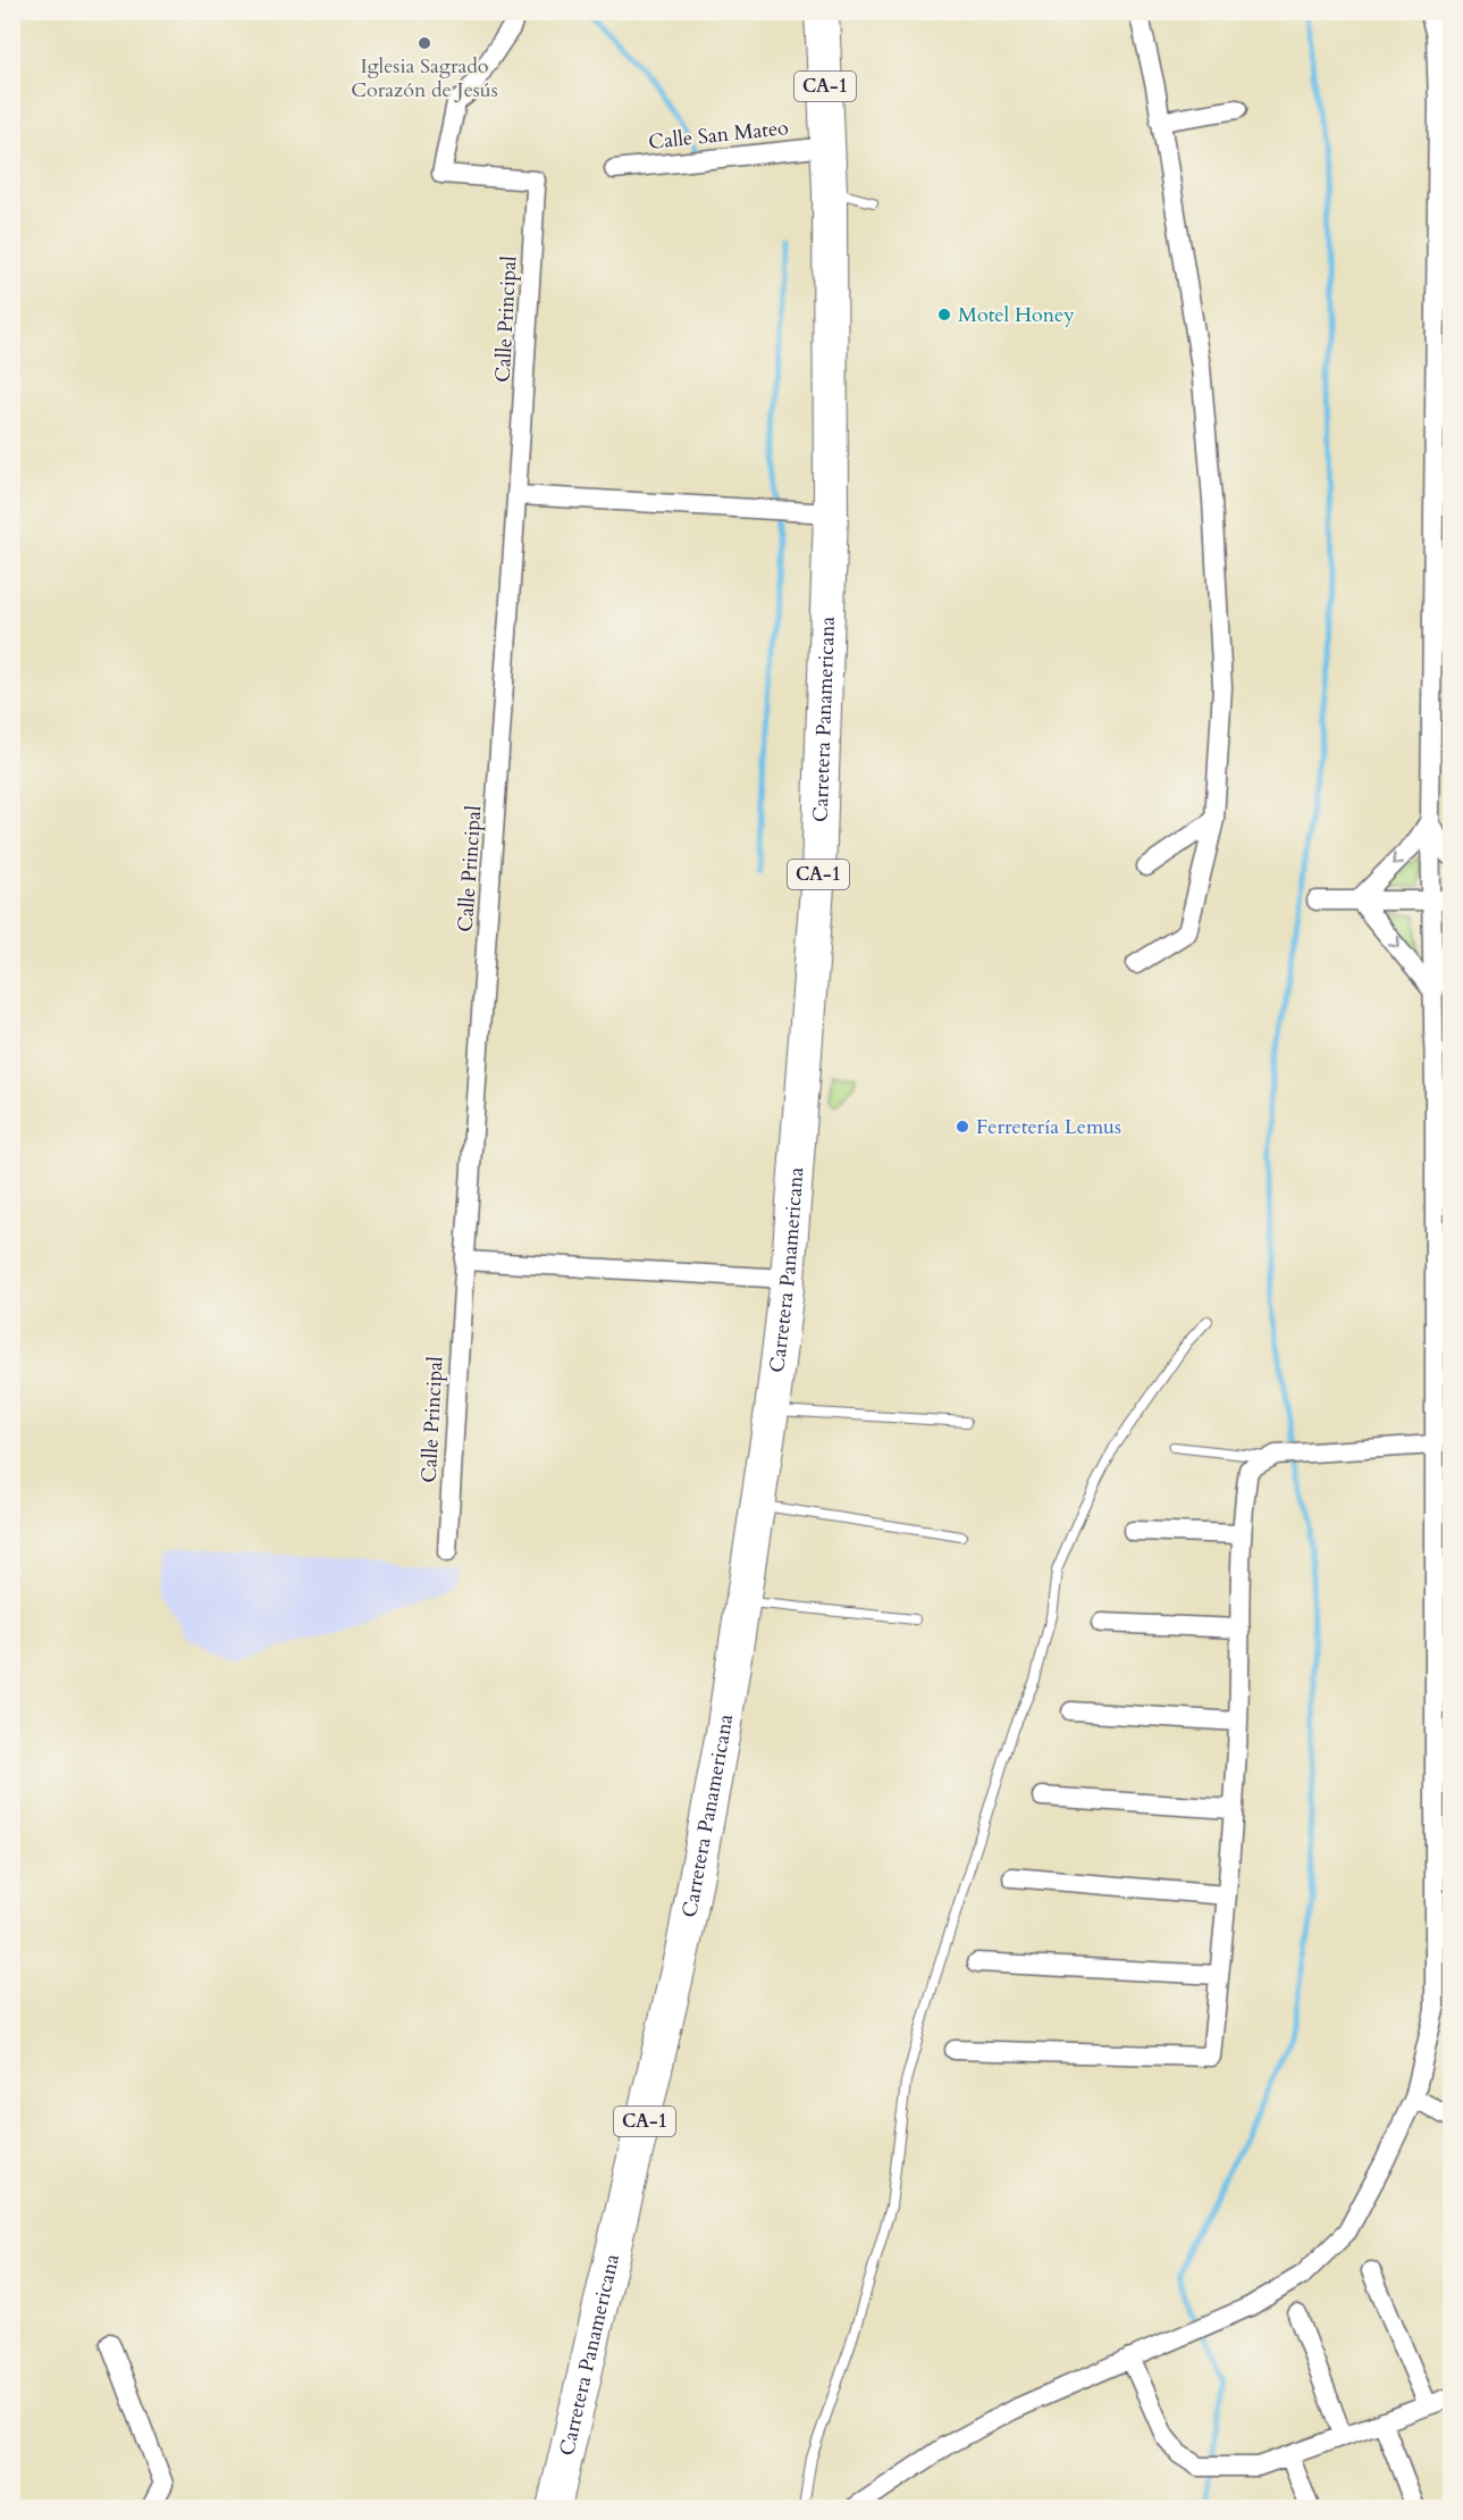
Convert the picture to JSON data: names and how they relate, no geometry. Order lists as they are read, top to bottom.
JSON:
{
  "streets": {
    "highway": ["CA-1", "Carretera Panamericana"],
    "street": ["Calle San Mateo", "Calle Principal"]
  },
  "crossings": [
    ["Calle San Mateo", "Carretera Panamericana"]
  ],
  "places": ["Iglesia Sagrado Corazón de Jesús", "Motel Honey", "Ferretería Lemus"]
}
